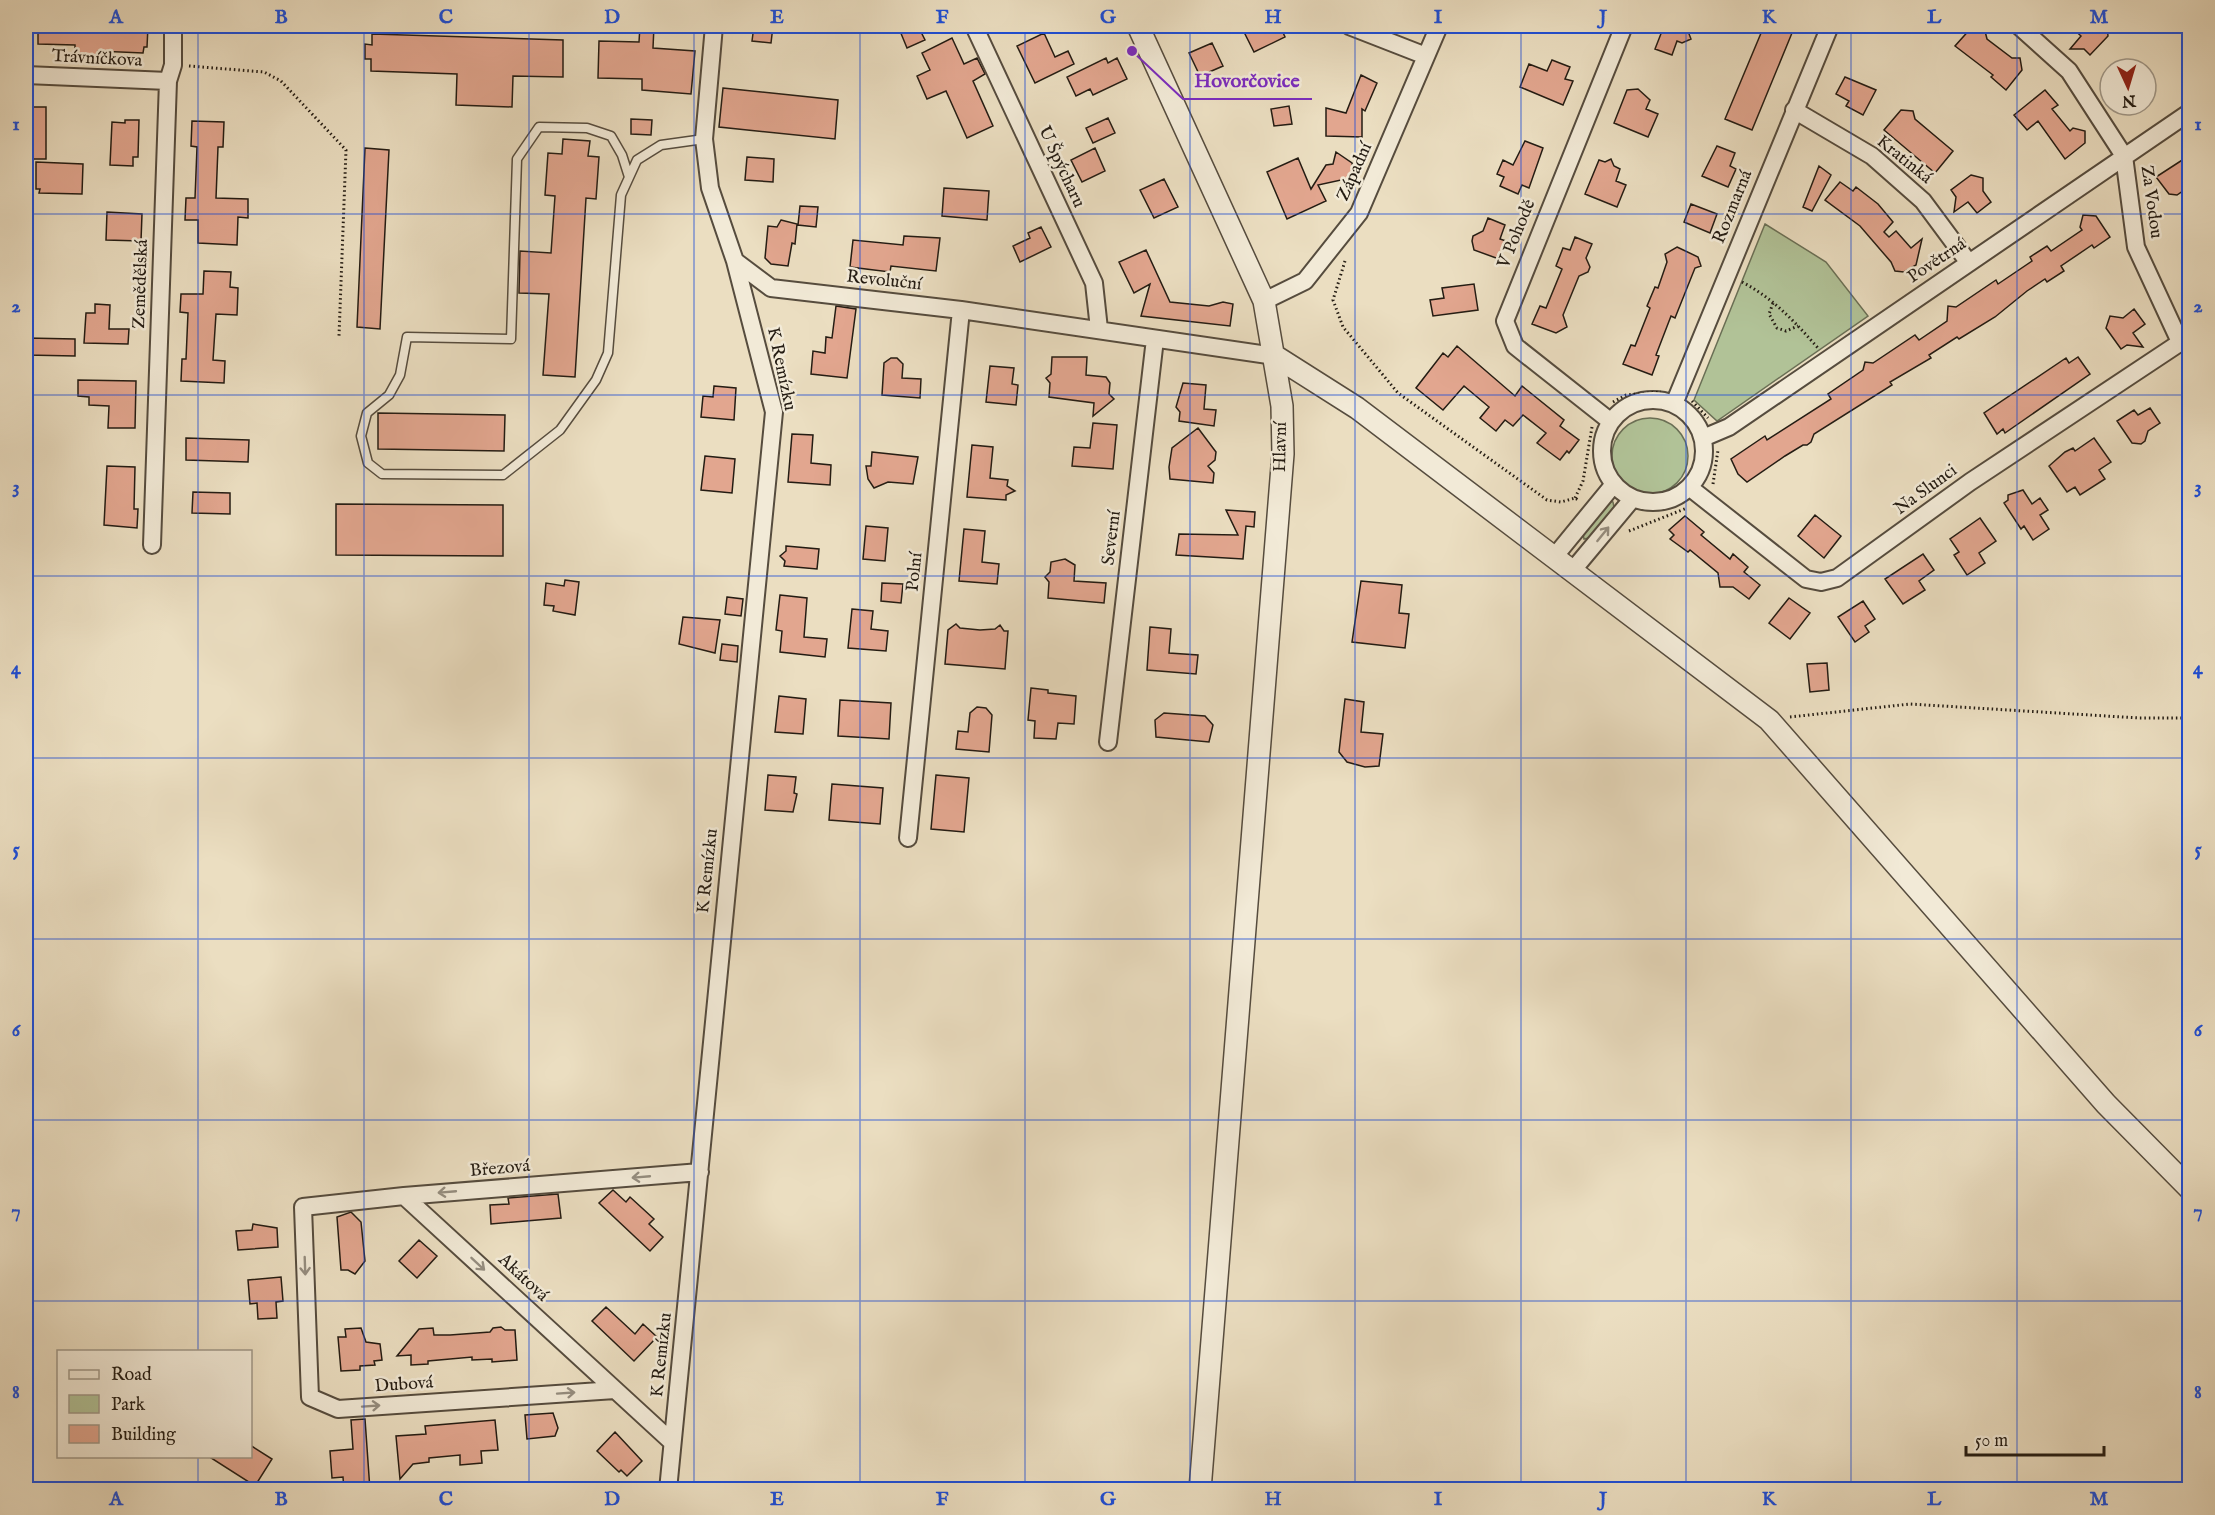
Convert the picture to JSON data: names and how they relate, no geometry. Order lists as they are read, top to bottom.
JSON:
{
  "streets": {
    "street": [
      "Trávníčkova",
      "Kratinká",
      "U Špýcharu",
      "Západní",
      "Za Vodou",
      "Rozmarná",
      "V Pohodě",
      "Povětrná",
      "Revoluční",
      "Zemědělská",
      "K Remízku",
      "Hlavní",
      "Na Slunci",
      "Severní",
      "Polní",
      "Březová",
      "Akátová",
      "Dubová"
    ]
  },
  "crossings": [
    ["Trávníčkova", "Zemědělská"],
    ["Kratinká", "Rozmarná"],
    ["Kratinká", "Povětrná"],
    ["U Špýcharu", "Revoluční"],
    ["Západní", "Hlavní"],
    ["Za Vodou", "Povětrná"],
    ["Za Vodou", "Na Slunci"],
    ["Rozmarná", "V Pohodě"],
    ["Rozmarná", "Povětrná"],
    ["Rozmarná", "Na Slunci"],
    ["V Pohodě", "Povětrná"],
    ["V Pohodě", "Na Slunci"],
    ["Povětrná", "Na Slunci"],
    ["Revoluční", "K Remízku"],
    ["Revoluční", "Hlavní"],
    ["Revoluční", "Severní"],
    ["Revoluční", "Polní"],
    ["K Remízku", "Březová"],
    ["Březová", "Akátová"],
    ["Březová", "Dubová"],
    ["Akátová", "Dubová"]
  ],
  "one_way": ["Březová", "Akátová"],
  "places": ["Hovorčovice"],
  "legend": ["Road", "Park", "Building"],
  "scale_bar": "50 m",
  "north": "bottom",
  "grid": {
    "columns": [
      "A",
      "B",
      "C",
      "D",
      "E",
      "F",
      "G",
      "H",
      "I",
      "J",
      "K",
      "L",
      "M"
    ],
    "rows": [
      "1",
      "2",
      "3",
      "4",
      "5",
      "6",
      "7",
      "8"
    ]
  }
}
